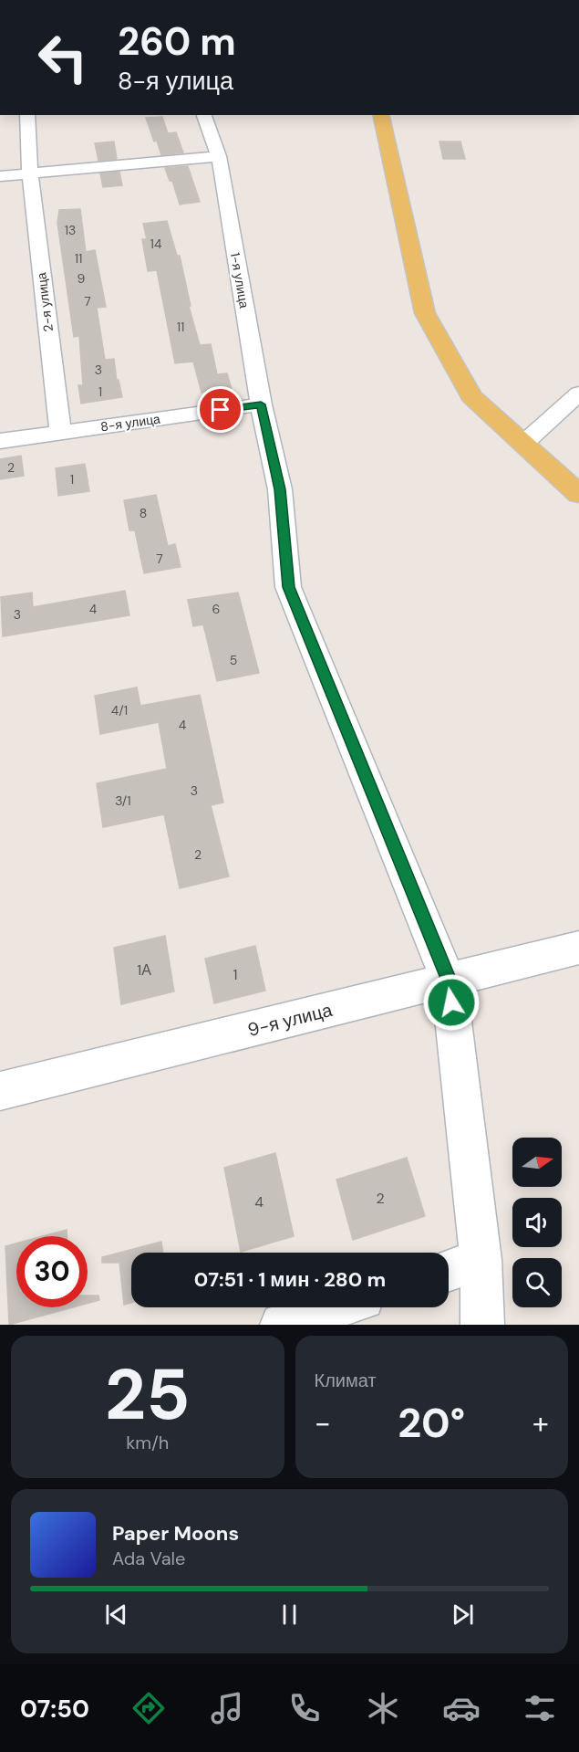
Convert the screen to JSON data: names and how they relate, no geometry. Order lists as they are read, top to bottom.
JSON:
{
  "streets": {
    "street": [
      "1-я улица",
      "2-я улица",
      "8-я улица",
      "9-я улица"
    ]
  },
  "crossings": [
    ["1-я улица", "8-я улица"],
    ["1-я улица", "9-я улица"],
    ["2-я улица", "8-я улица"]
  ],
  "house_numbers": [
    "13",
    "14",
    "11",
    "9",
    "7",
    "11",
    "3",
    "1",
    "2",
    "1",
    "8",
    "7",
    "4",
    "6",
    "3",
    "5",
    "4/1",
    "4",
    "3",
    "3/1",
    "2",
    "1А",
    "1",
    "2",
    "4"
  ],
  "north": "right",
  "page": {
    "turn": ["260 m", "8-я улица"],
    "limit": "30",
    "trip": "07:51 · 1 мин · 280 m",
    "tile": [
      ["25", "km/h"],
      "Климат"
    ],
    "heat": ["−", "20°", "+"],
    "song": ["Paper Moons", "Ada Vale"],
    "tabs": "07:50"
  }
}
